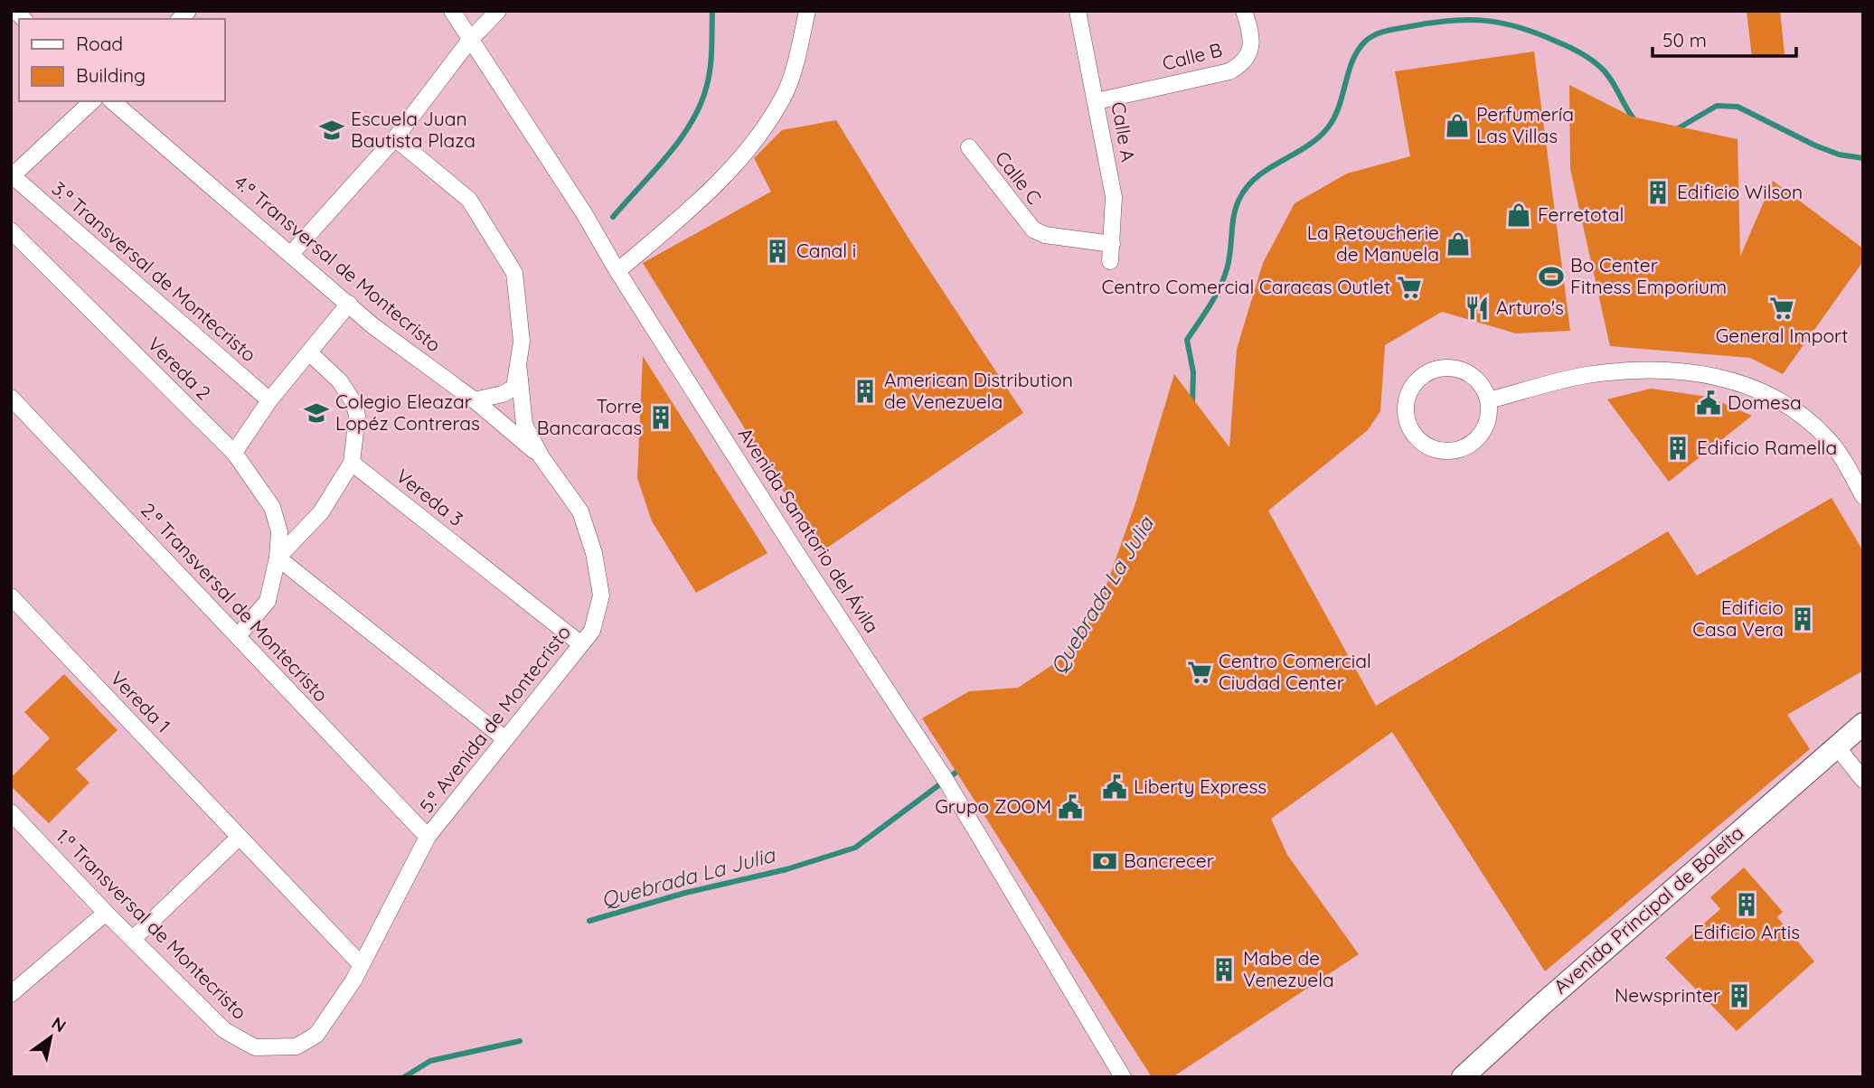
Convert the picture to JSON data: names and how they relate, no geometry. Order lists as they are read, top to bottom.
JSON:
{
  "streets": {
    "street": [
      "Calle B",
      "Calle A",
      "Calle C",
      "4.ª Transversal de Montecristo",
      "3.ª Transversal de Montecristo",
      "Vereda 2",
      "Vereda 3",
      "Avenida Sanatorio del Ávila",
      "2.ª Transversal de Montecristo",
      "Vereda 1",
      "5.ª Avenida de Montecristo",
      "Avenida Principal de Boleíta",
      "1.ª Transversal de Montecristo"
    ]
  },
  "crossings": [
    ["Calle B", "Calle A"],
    ["Calle A", "Calle C"],
    ["4.ª Transversal de Montecristo", "5.ª Avenida de Montecristo"],
    ["Vereda 2", "2.ª Transversal de Montecristo"],
    ["Vereda 3", "5.ª Avenida de Montecristo"],
    ["2.ª Transversal de Montecristo", "5.ª Avenida de Montecristo"],
    ["Vereda 1", "5.ª Avenida de Montecristo"],
    ["5.ª Avenida de Montecristo", "1.ª Transversal de Montecristo"]
  ],
  "water": ["Quebrada La Julia"],
  "places": {
    "shop": ["Perfumería Las Villas", "Ferretotal", "La Retoucherie de Manuela"],
    "school or university": ["Escuela Juan Bautista Plaza", "Colegio Eleazar Lopéz Contreras"],
    "building": [
      "Edificio Wilson",
      "Canal i",
      "American Distribution de Venezuela",
      "Torre Bancaracas",
      "Edificio Ramella",
      "Edificio Casa Vera",
      "Edificio Artis",
      "Mabe de Venezuela",
      "Newsprinter"
    ],
    "sports": ["Bo Center Fitness Emporium"],
    "supermarket": ["Centro Comercial Caracas Outlet", "General Import", "Centro Comercial Ciudad Center"],
    "restaurant": ["Arturo's"],
    "public building": ["Domesa", "Liberty Express", "Grupo ZOOM"],
    "bank": ["Bancrecer"]
  },
  "legend": ["Road", "Building"],
  "scale_bar": "50 m",
  "north": "top right"
}
